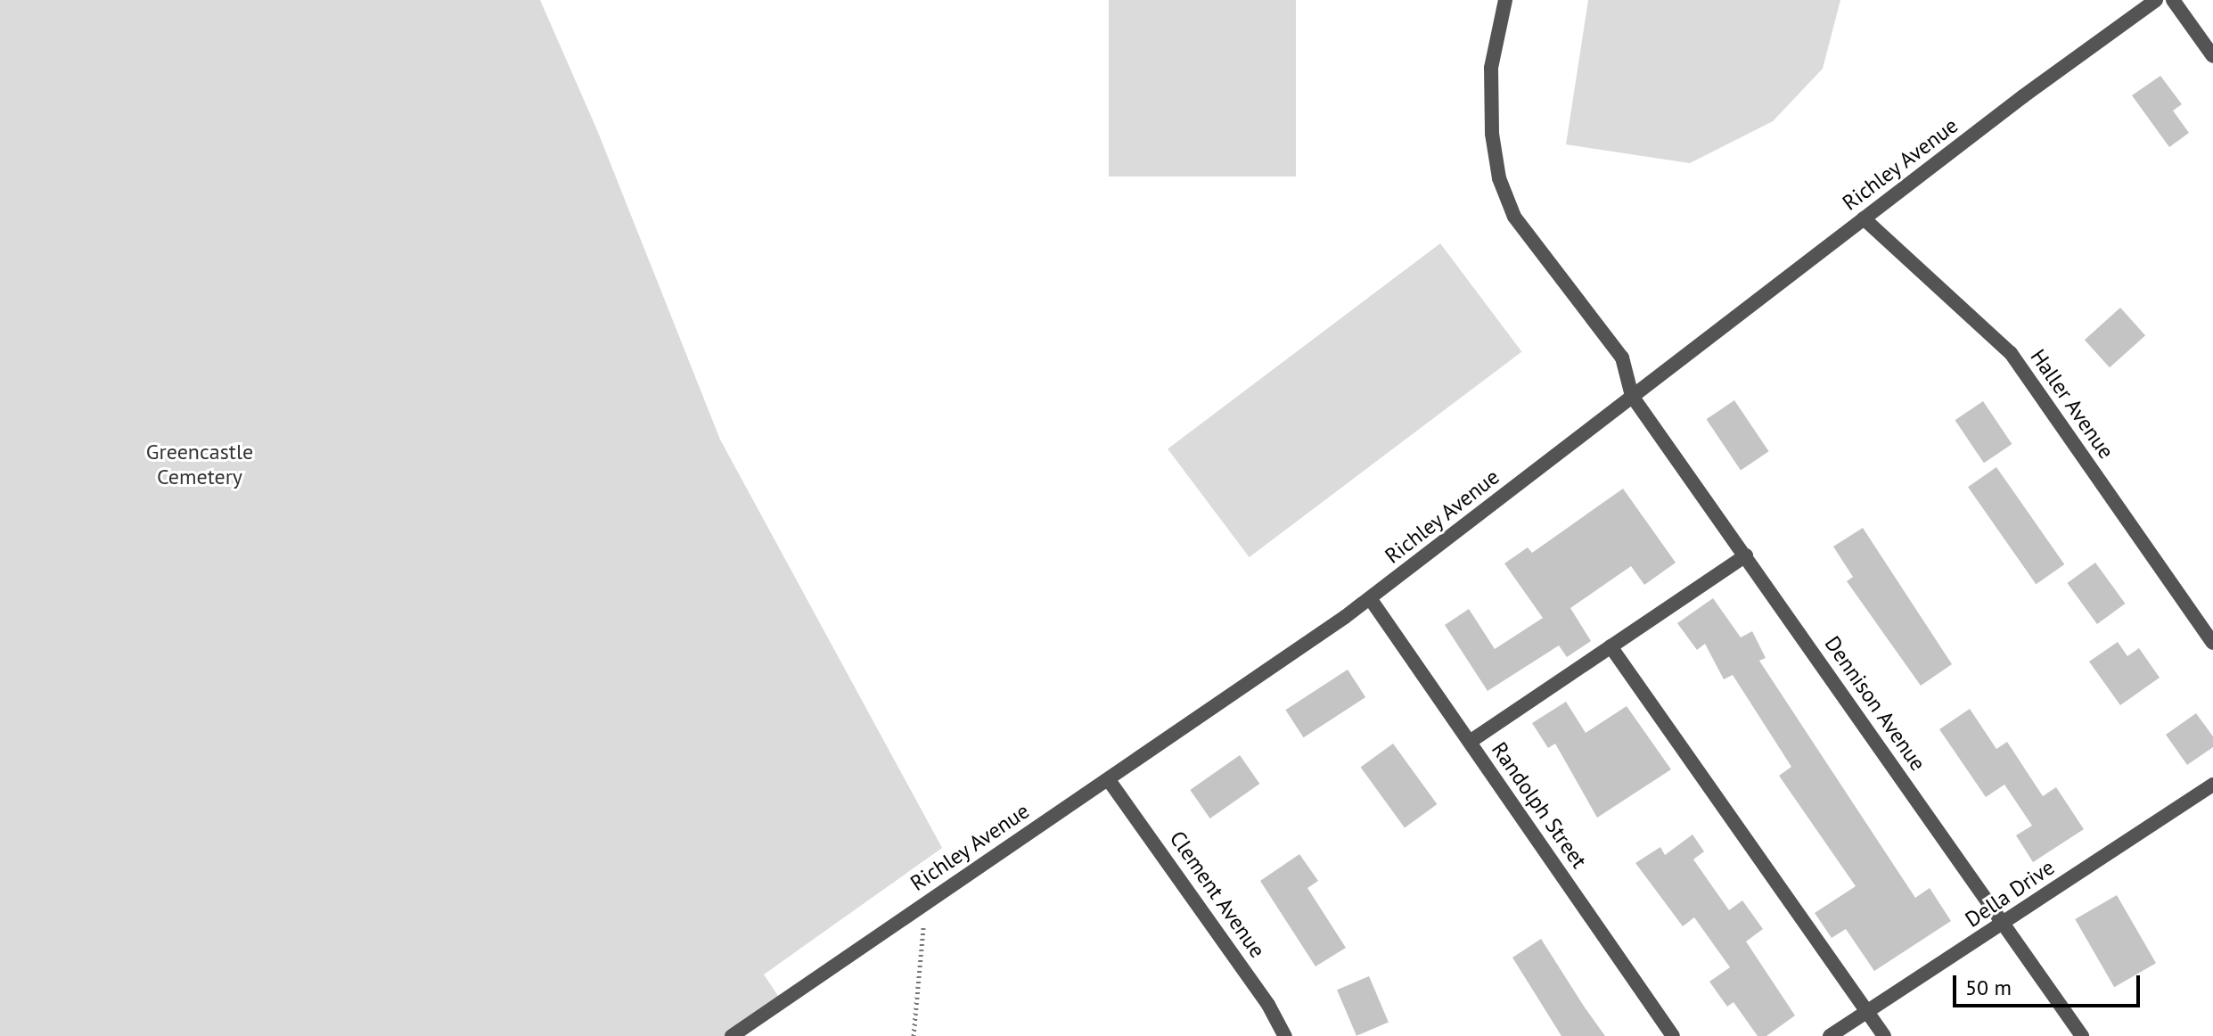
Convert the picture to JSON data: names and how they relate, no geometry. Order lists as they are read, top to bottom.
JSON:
{
  "streets": {
    "street": [
      "Richley Avenue",
      "Haller Avenue",
      "Dennison Avenue",
      "Randolph Street",
      "Della Drive",
      "Clement Avenue"
    ]
  },
  "crossings": [
    ["Richley Avenue", "Haller Avenue"],
    ["Richley Avenue", "Dennison Avenue"],
    ["Richley Avenue", "Randolph Street"],
    ["Richley Avenue", "Clement Avenue"],
    ["Dennison Avenue", "Della Drive"]
  ],
  "parks": ["Greencastle Cemetery"],
  "scale_bar": "50 m"
}
